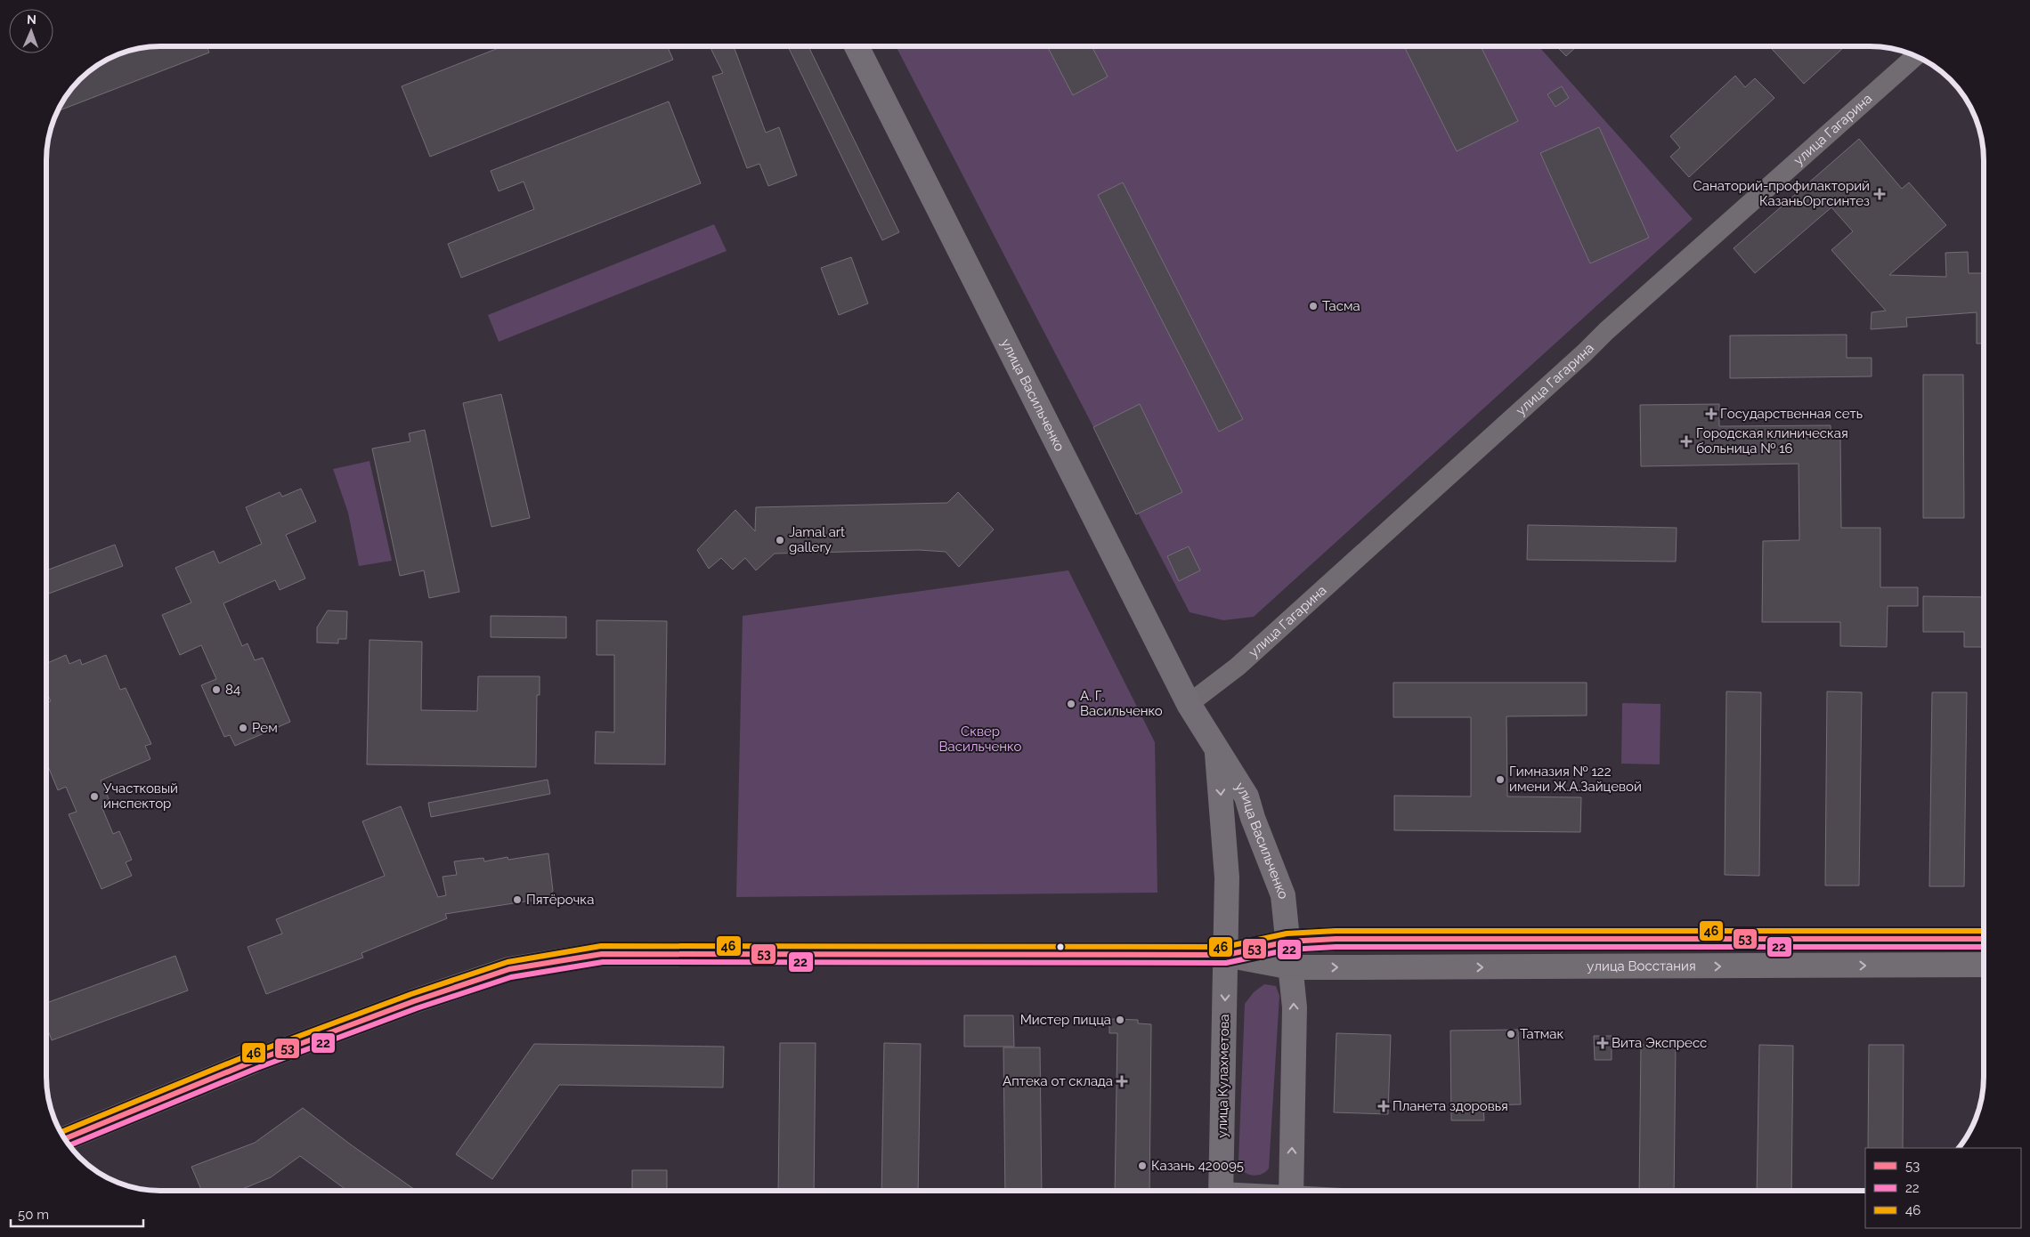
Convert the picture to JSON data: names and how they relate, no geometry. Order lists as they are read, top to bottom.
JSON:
{
  "streets": {
    "main road": ["улица Васильченко", "улица Восстания", "улица Кулахметова"],
    "street": ["улица Гагарина"]
  },
  "crossings": [
    ["улица Гагарина", "улица Васильченко"],
    ["улица Васильченко", "улица Восстания"],
    ["улица Васильченко", "улица Кулахметова"],
    ["улица Восстания", "улица Кулахметова"]
  ],
  "parks": ["Сквер Васильченко"],
  "places": {
    "health": [
      "Санаторий-профилакторий КазаньОргсинтез",
      "Государственная сеть",
      "Городская клиническая больница № 16",
      "Вита Экспресс",
      "Аптека от склада",
      "Планета здоровья"
    ],
    "other": [
      "Тасма",
      "Jamal art gallery",
      "84",
      "А. Г. Васильченко",
      "Рем",
      "Гимназия № 122 имени Ж.А.Зайцевой",
      "Участковый инспектор",
      "Пятёрочка",
      "Мистер пицца",
      "Татмак",
      "Казань 420095"
    ]
  },
  "lines": ["transit line 46", "transit line 53", "transit line 22"],
  "legend": ["53", "22", "46"],
  "scale_bar": "50 m",
  "north": "top"
}
